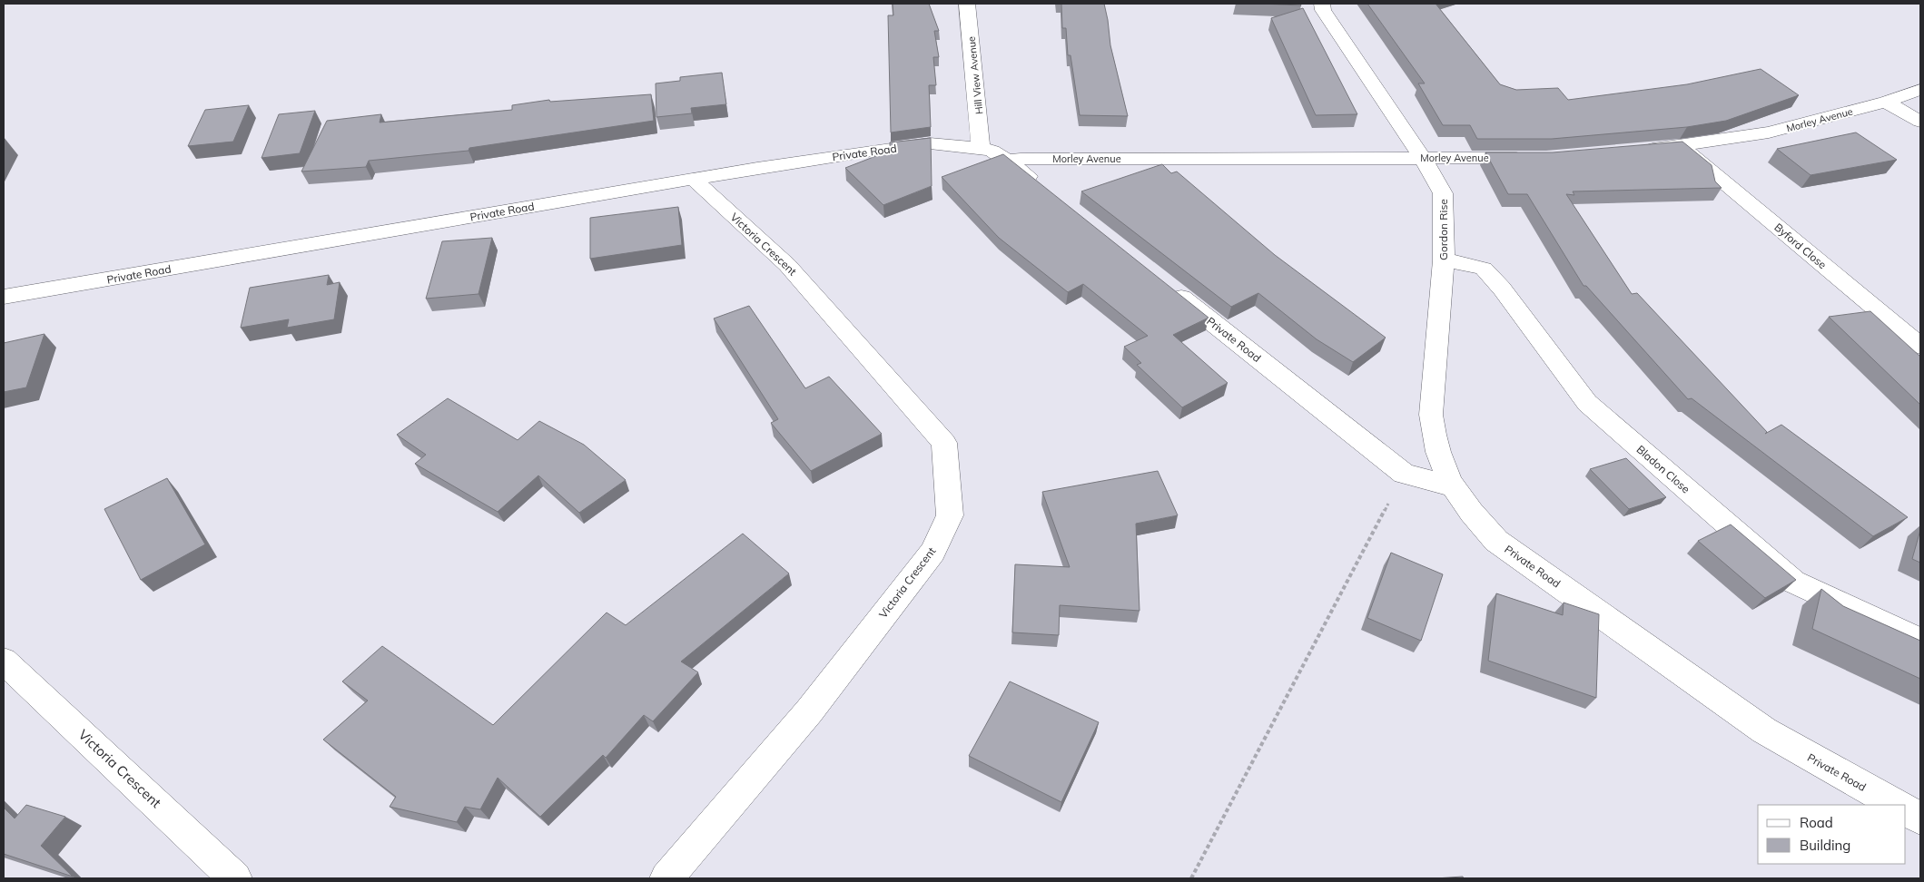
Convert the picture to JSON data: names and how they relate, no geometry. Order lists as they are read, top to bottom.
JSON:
{
  "streets": {
    "street": [
      "Hill View Avenue",
      "Morley Avenue",
      "Private Road",
      "Gordon Rise",
      "Victoria Crescent",
      "Byford Close",
      "Bladon Close"
    ]
  },
  "crossings": [
    ["Hill View Avenue", "Private Road"],
    ["Morley Avenue", "Private Road"],
    ["Morley Avenue", "Gordon Rise"],
    ["Morley Avenue", "Byford Close"],
    ["Private Road", "Gordon Rise"],
    ["Private Road", "Victoria Crescent"],
    ["Gordon Rise", "Bladon Close"]
  ],
  "legend": ["Road", "Building"]
}
